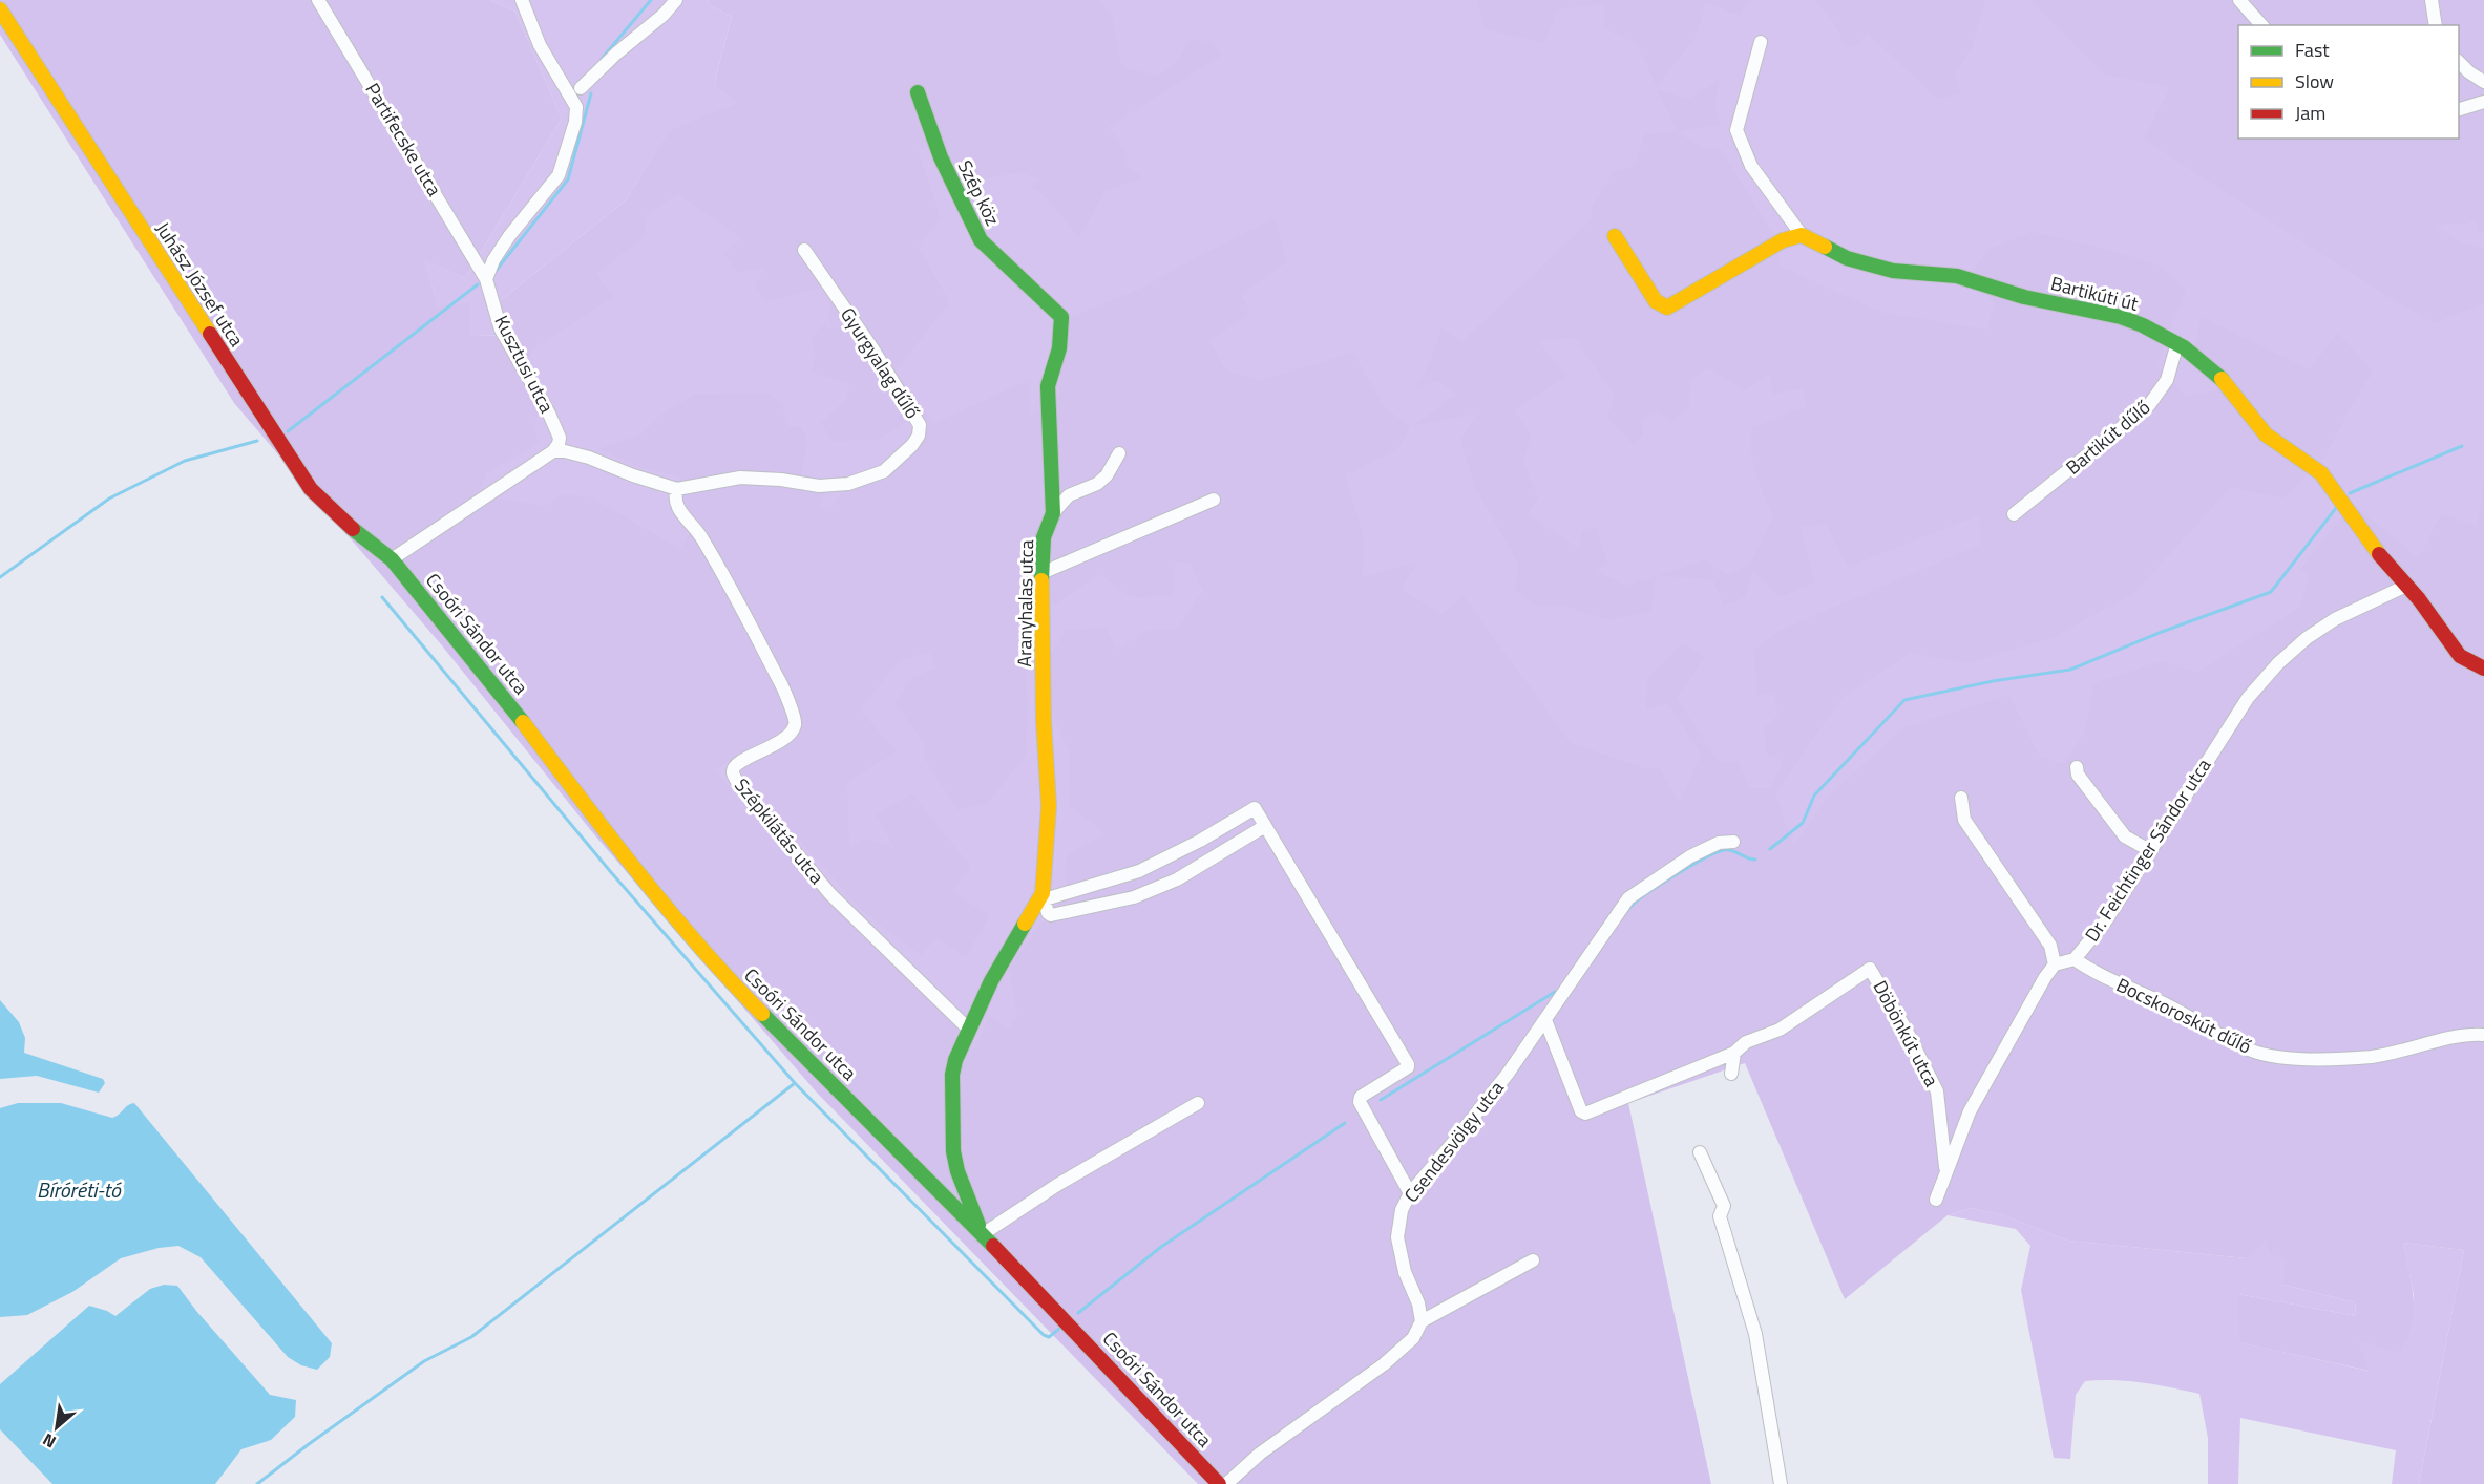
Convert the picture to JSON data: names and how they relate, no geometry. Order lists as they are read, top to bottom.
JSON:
{
  "streets": {
    "street": [
      "Partifecske utca",
      "Szép köz",
      "Juhász József utca",
      "Bartikúti út",
      "Gyurgyalag dűlő",
      "Kusztusi utca",
      "Bartikút dűlő",
      "Aranyhalas utca",
      "Csoóri Sándor utca",
      "Szépkilátás utca",
      "Dr. Feichtinger Sándor utca",
      "Bocskoroskút dűlő",
      "Döbönkút utca",
      "Csendesvölgy utca"
    ]
  },
  "crossings": [
    ["Partifecske utca", "Kusztusi utca"],
    ["Szép köz", "Aranyhalas utca"],
    ["Juhász József utca", "Csoóri Sándor utca"],
    ["Bartikúti út", "Bartikút dűlő"],
    ["Bartikúti út", "Dr. Feichtinger Sándor utca"],
    ["Gyurgyalag dűlő", "Kusztusi utca"],
    ["Gyurgyalag dűlő", "Szépkilátás utca"],
    ["Aranyhalas utca", "Csoóri Sándor utca"],
    ["Aranyhalas utca", "Szépkilátás utca"],
    ["Dr. Feichtinger Sándor utca", "Bocskoroskút dűlő"]
  ],
  "water": ["Bíróréti-tó"],
  "legend": ["Fast", "Slow", "Jam"],
  "north": "bottom left"
}
